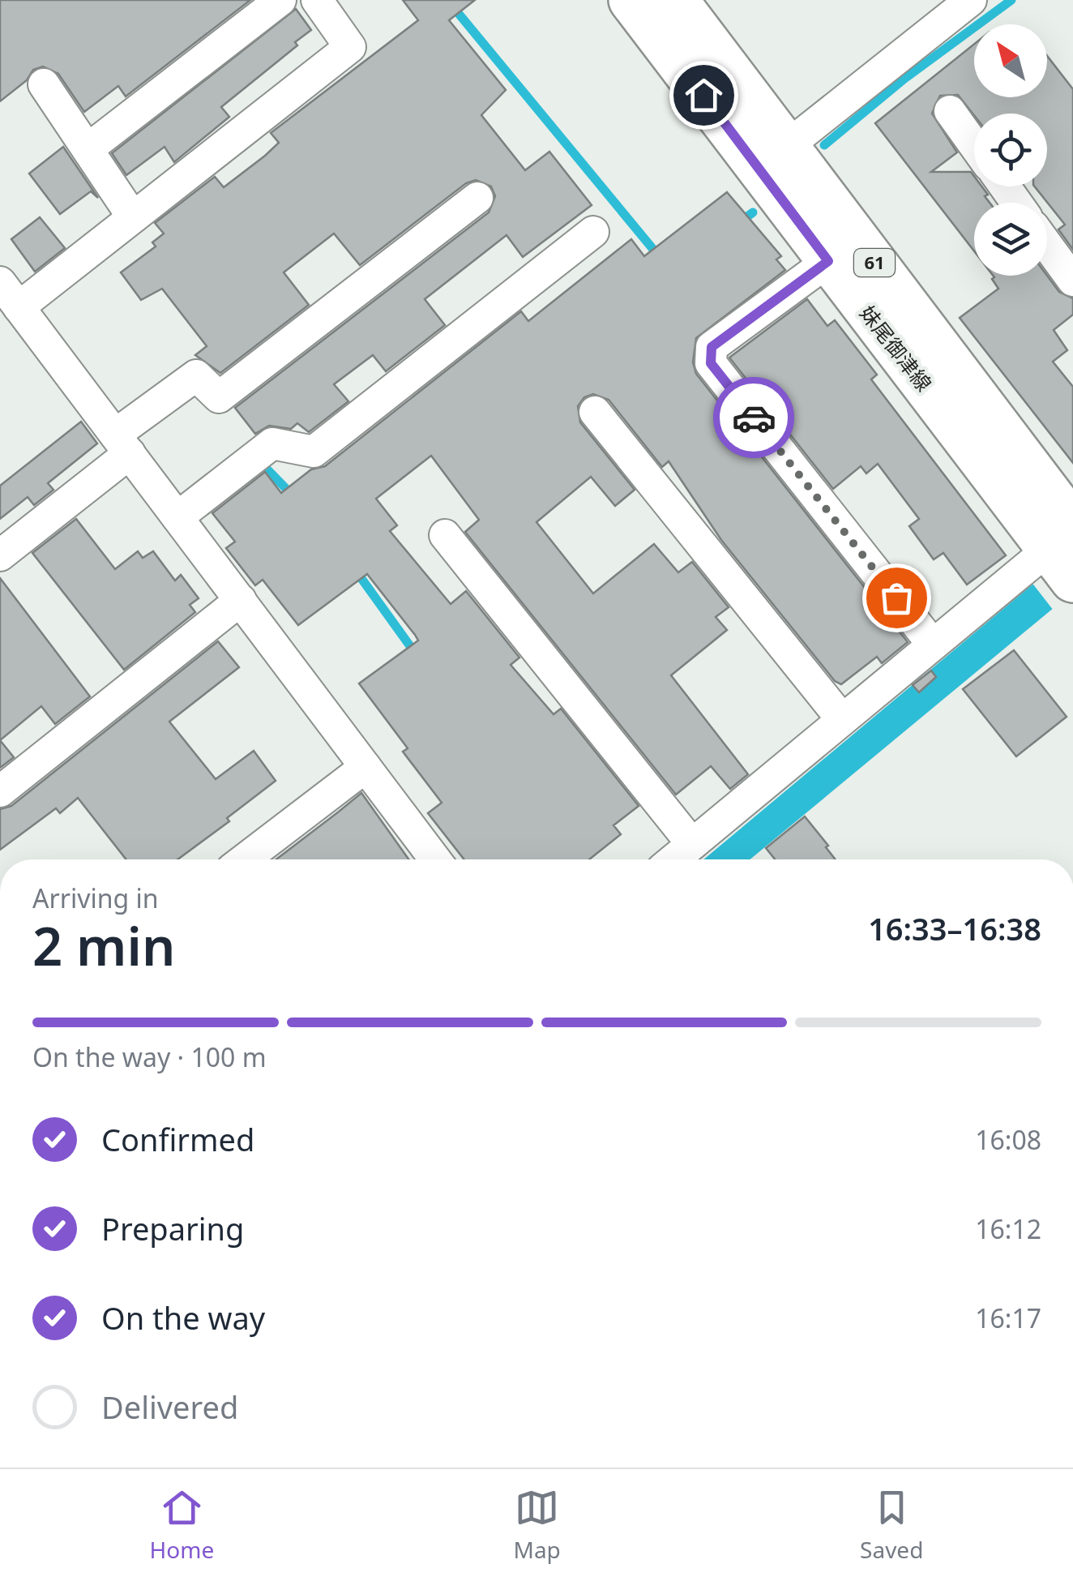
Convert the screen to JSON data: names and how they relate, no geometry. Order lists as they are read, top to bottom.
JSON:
{
  "streets": {
    "main road": ["61", "妹尾御津線"]
  },
  "north": "top left",
  "page": {
    "heading": ["2 min", "Arriving in", "16:33–16:38"],
    "bar": "On the way · 100 m",
    "list": [
      ["Confirmed", "16:08"],
      ["Preparing", "16:12"],
      ["On the way", "16:17"],
      "Delivered"
    ],
    "tabs": ["Home", "Map", "Saved"]
  }
}
